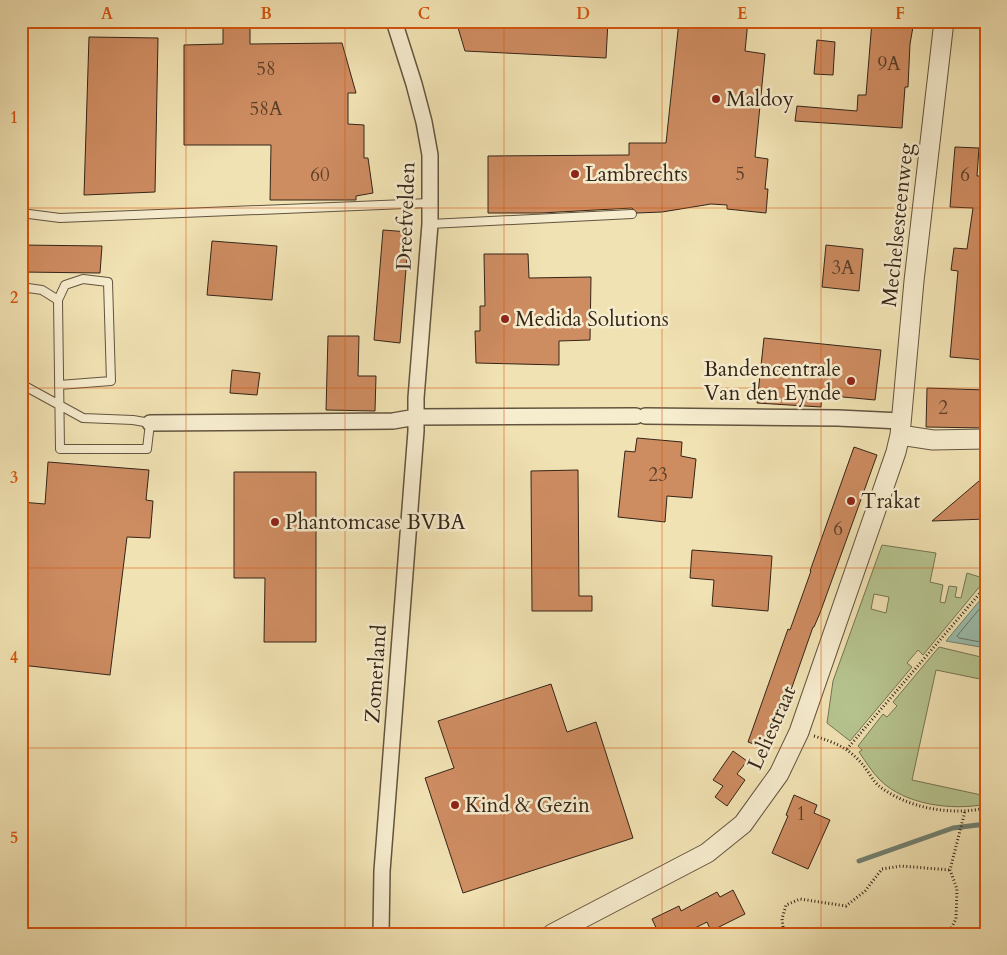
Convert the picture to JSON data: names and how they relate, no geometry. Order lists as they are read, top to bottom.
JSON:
{
  "streets": {
    "street": [
      "Dreefvelden",
      "Mechelsesteenweg",
      "Zomerland",
      "Leliestraat"
    ]
  },
  "crossings": [
    ["Dreefvelden", "Zomerland"],
    ["Mechelsesteenweg", "Leliestraat"]
  ],
  "places": [
    "Maldoy",
    "Lambrechts",
    "Medida Solutions",
    "Bandencentrale Van den Eynde",
    "Trakat",
    "Phantomcase BVBA",
    "Kind & Gezin"
  ],
  "house_numbers": [
    "9A",
    "58",
    "58A",
    "5",
    "60",
    "6",
    "3A",
    "2",
    "23",
    "6",
    "1"
  ],
  "grid": {
    "columns": [
      "A",
      "B",
      "C",
      "D",
      "E",
      "F"
    ],
    "rows": [
      "1",
      "2",
      "3",
      "4",
      "5"
    ]
  }
}
